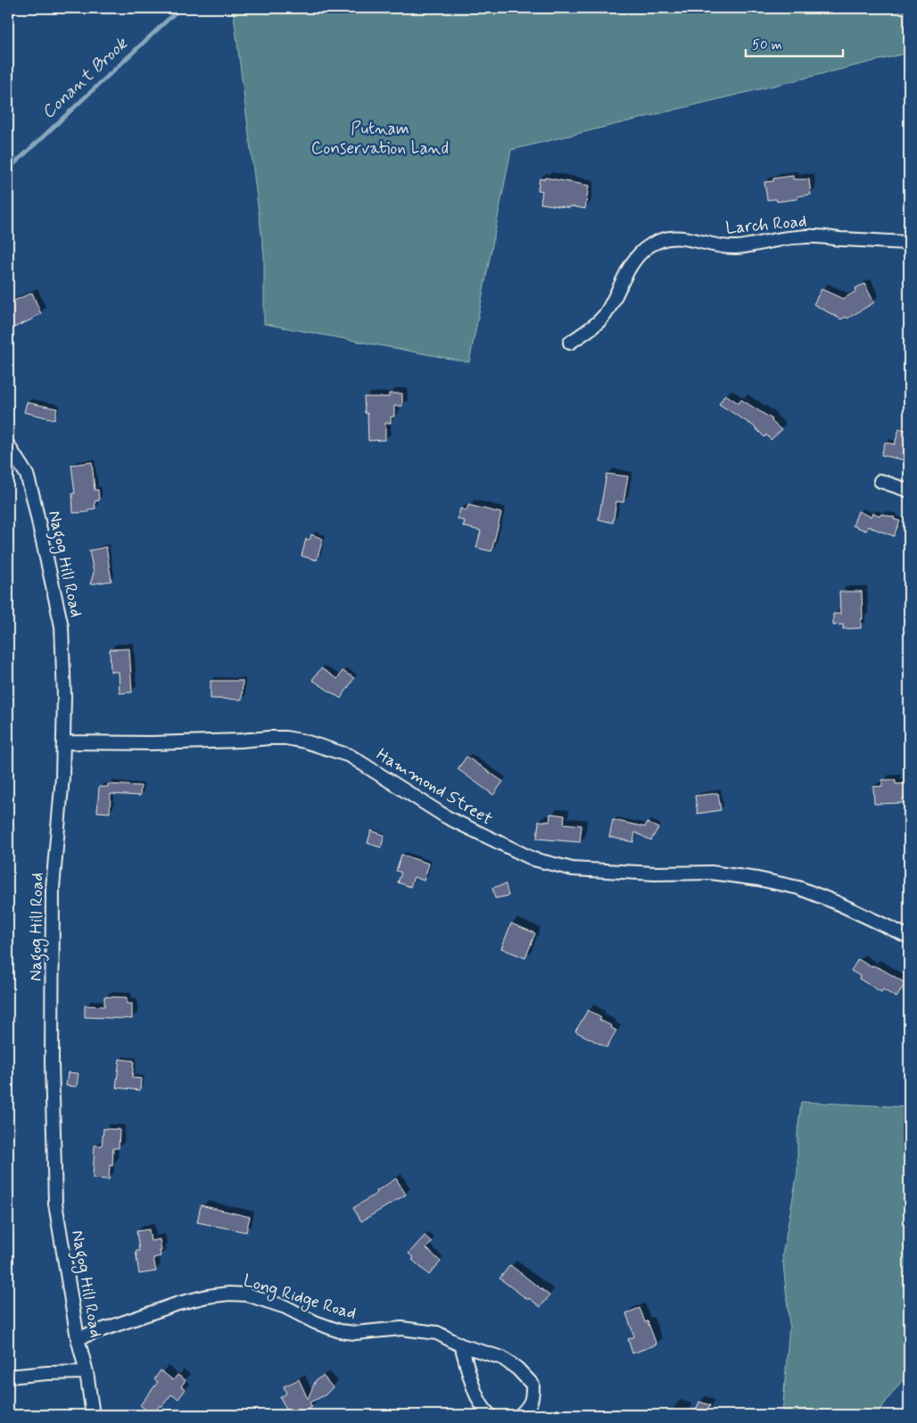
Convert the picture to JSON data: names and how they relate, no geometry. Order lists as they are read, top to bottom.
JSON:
{
  "streets": {
    "street": [
      "Larch Road",
      "Nagog Hill Road",
      "Hammond Street",
      "Long Ridge Road"
    ]
  },
  "crossings": [
    ["Nagog Hill Road", "Hammond Street"],
    ["Nagog Hill Road", "Long Ridge Road"]
  ],
  "water": ["Conant Brook"],
  "parks": ["Putnam Conservation Land"],
  "scale_bar": "50 m"
}
